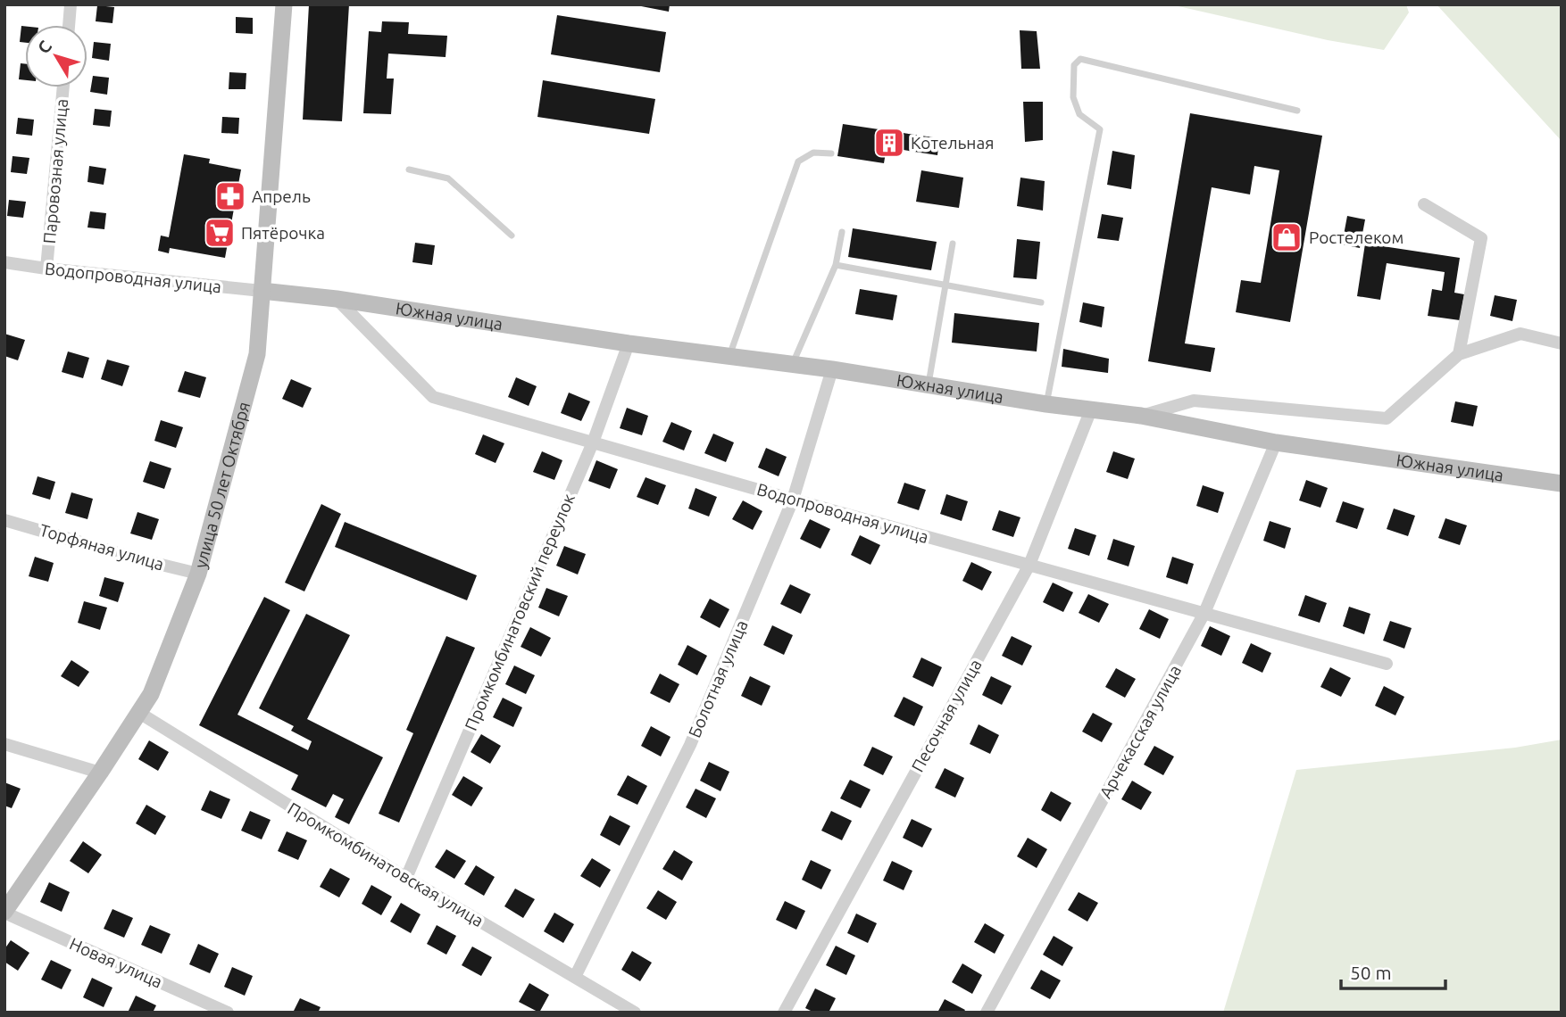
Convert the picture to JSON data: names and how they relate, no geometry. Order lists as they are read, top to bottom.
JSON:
{
  "streets": {
    "street": [
      "Паровозная улица",
      "Водопроводная улица",
      "Южная улица",
      "улица 50 лет Октября",
      "Торфяная улица",
      "Промкомбинатовский переулок",
      "Болотная улица",
      "Песочная улица",
      "Арчекасская улица",
      "Промкомбинатовская улица",
      "Новая улица"
    ]
  },
  "crossings": [
    ["Паровозная улица", "Водопроводная улица"],
    ["Водопроводная улица", "Южная улица"],
    ["Водопроводная улица", "улица 50 лет Октября"],
    ["Водопроводная улица", "Промкомбинатовский переулок"],
    ["Водопроводная улица", "Болотная улица"],
    ["Водопроводная улица", "Песочная улица"],
    ["Водопроводная улица", "Арчекасская улица"],
    ["Южная улица", "улица 50 лет Октября"],
    ["Южная улица", "Промкомбинатовский переулок"],
    ["Южная улица", "Болотная улица"],
    ["Южная улица", "Песочная улица"],
    ["Южная улица", "Арчекасская улица"],
    ["улица 50 лет Октября", "Торфяная улица"],
    ["улица 50 лет Октября", "Промкомбинатовская улица"],
    ["улица 50 лет Октября", "Новая улица"],
    ["Промкомбинатовский переулок", "Промкомбинатовская улица"],
    ["Болотная улица", "Промкомбинатовская улица"]
  ],
  "places": {
    "building": ["Котельная"],
    "pharmacy": ["Апрель"],
    "supermarket": ["Пятёрочка"],
    "shop": ["Ростелеком"]
  },
  "scale_bar": "50 m",
  "north": "top left"
}
